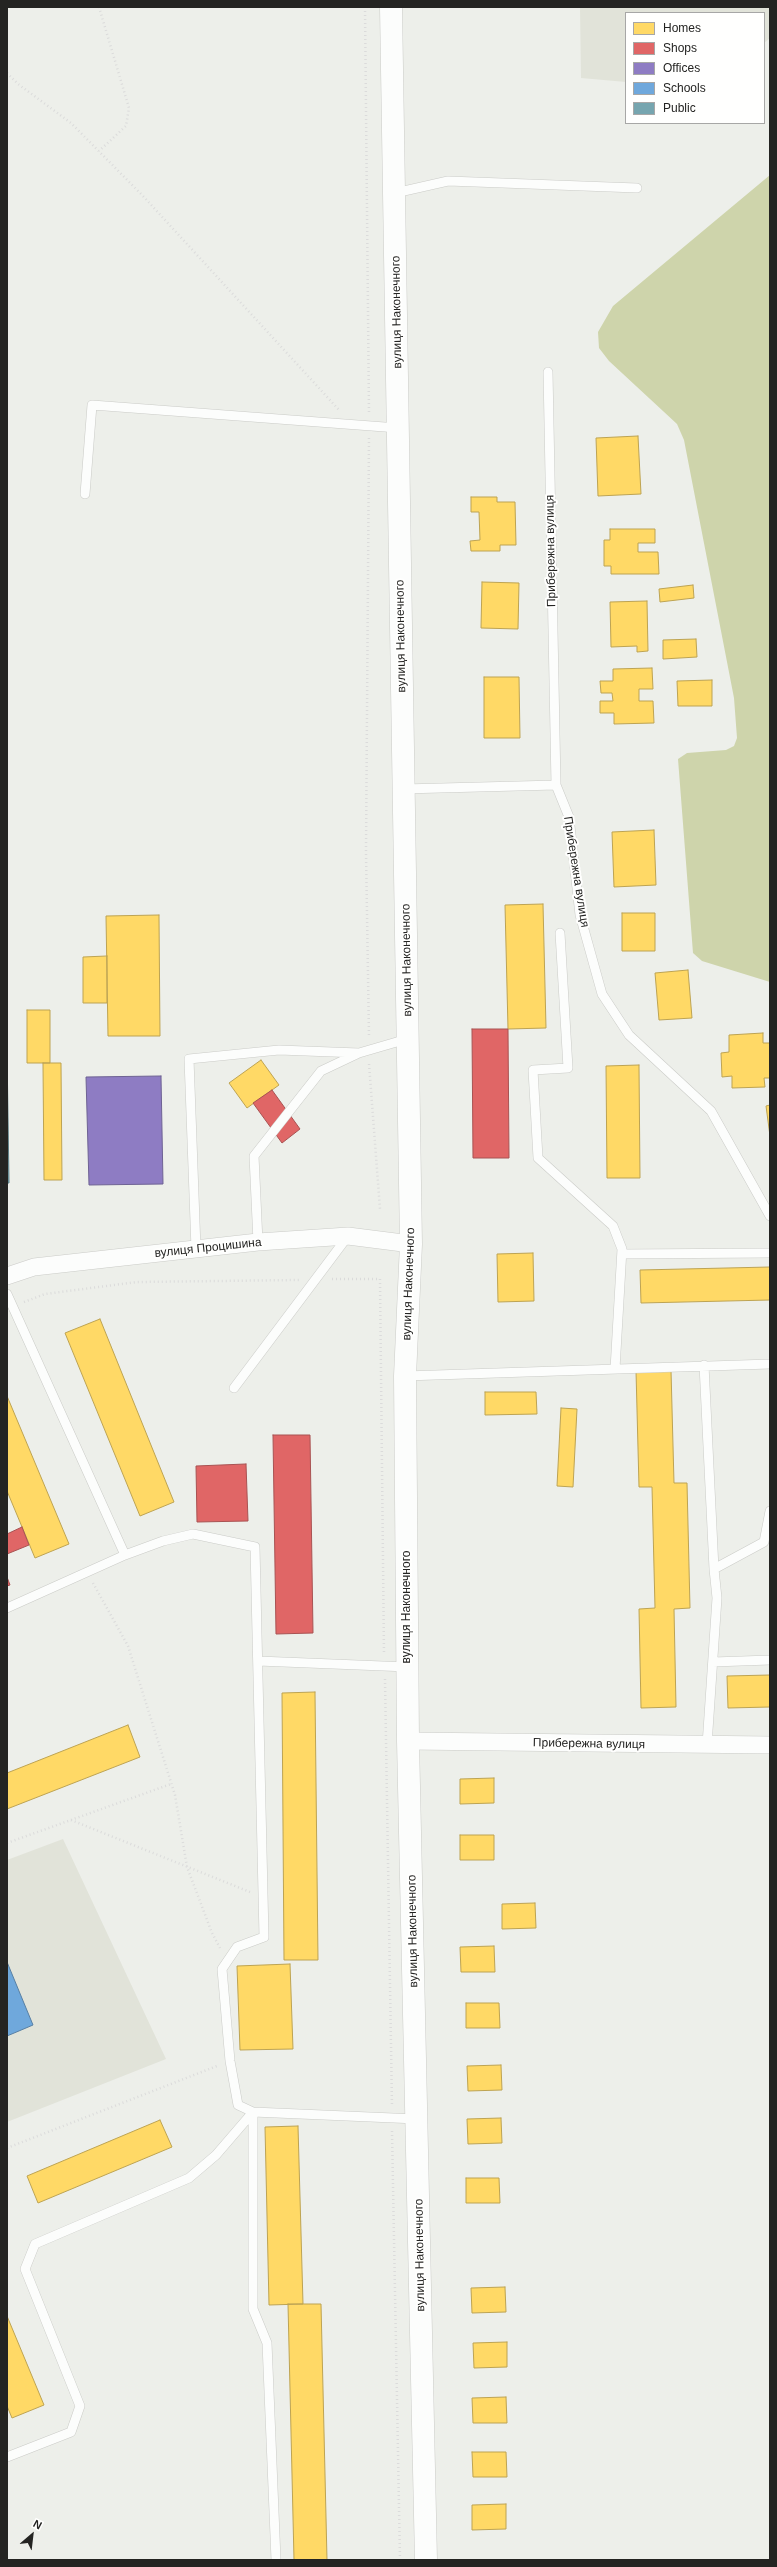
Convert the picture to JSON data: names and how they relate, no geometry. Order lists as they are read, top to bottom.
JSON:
{
  "streets": {
    "street": ["вулиця Наконечного", "Прибережна вулиця", "вулиця Процишина"]
  },
  "crossings": [
    ["вулиця Наконечного", "Прибережна вулиця"],
    ["вулиця Наконечного", "вулиця Процишина"]
  ],
  "legend": [
    "Homes",
    "Shops",
    "Offices",
    "Schools",
    "Public"
  ],
  "north": "top right"
}
